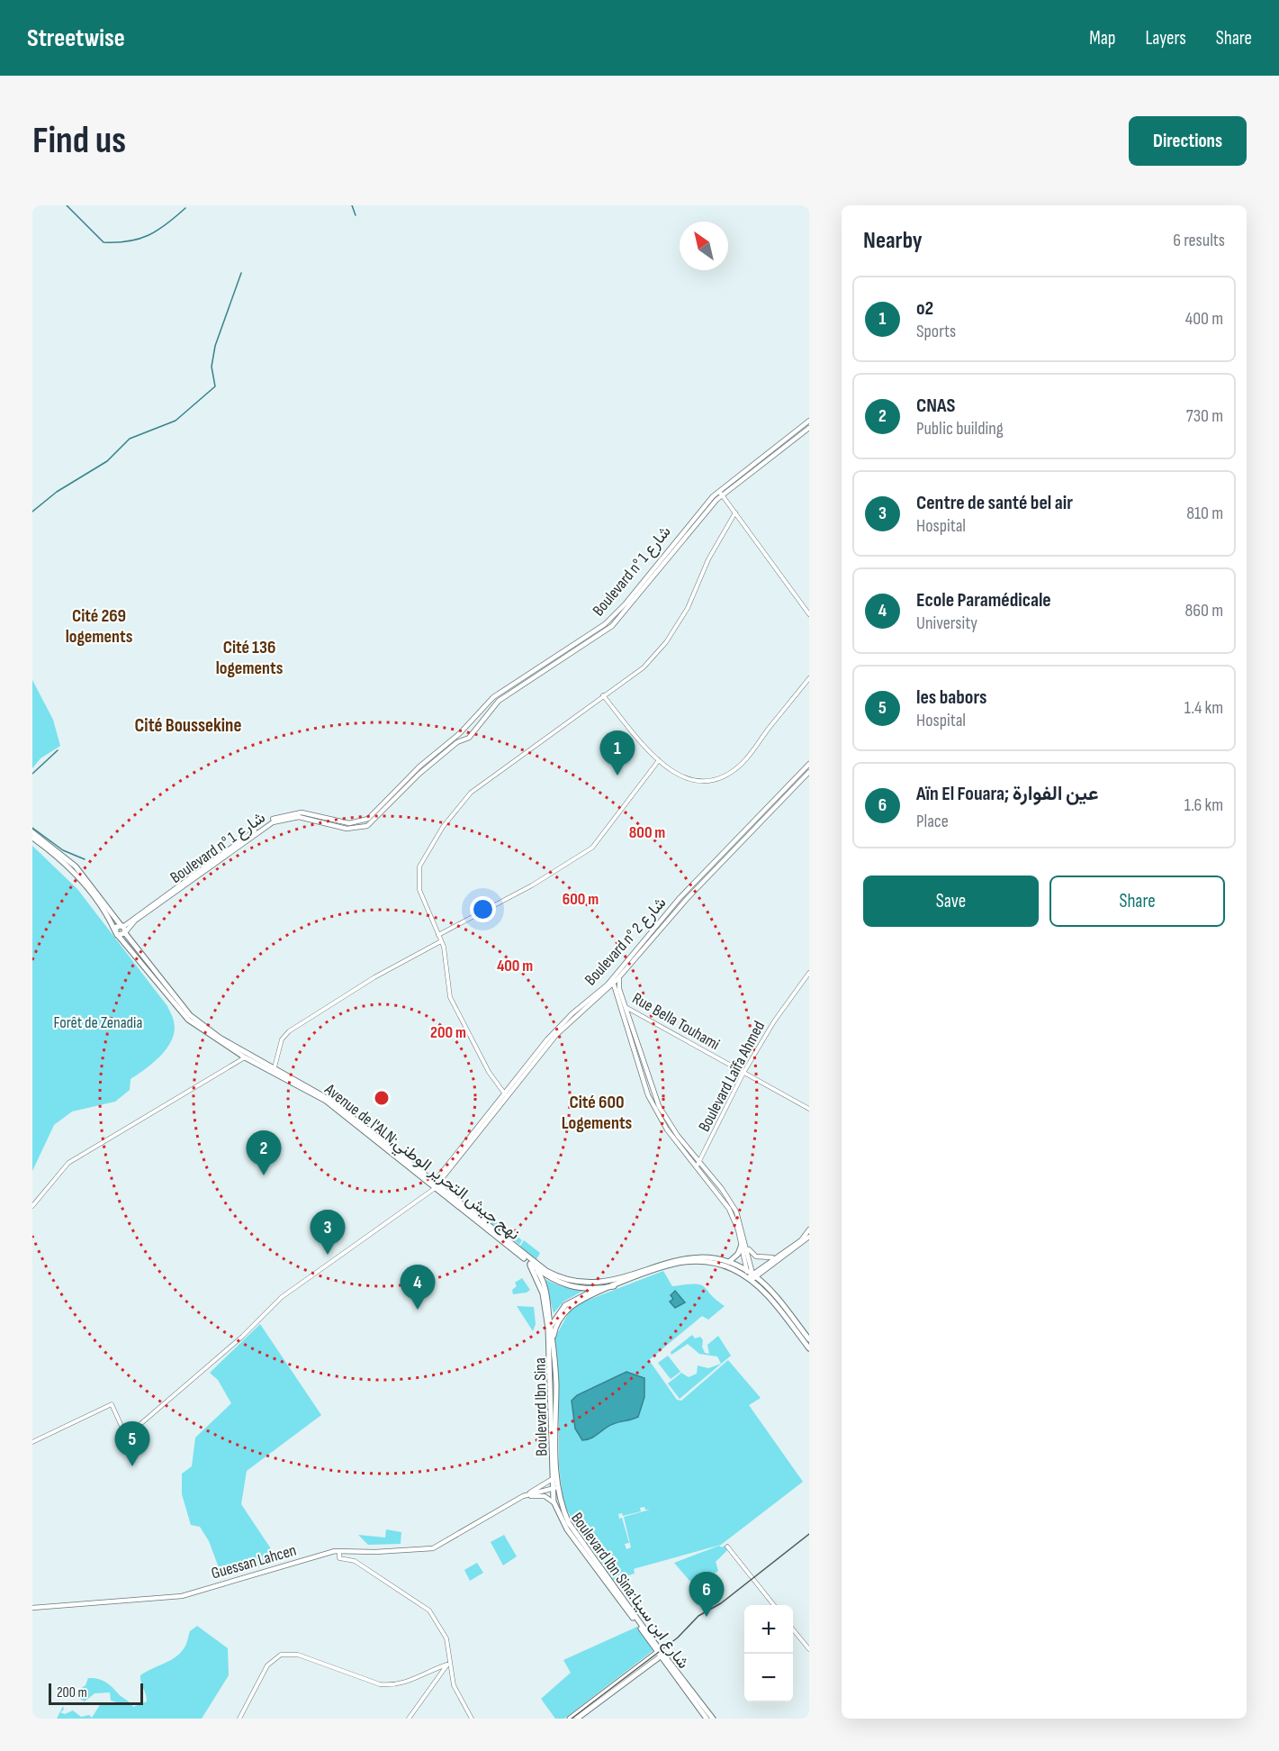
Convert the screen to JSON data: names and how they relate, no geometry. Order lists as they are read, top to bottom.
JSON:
{
  "streets": {
    "main road": [
      "Boulevard n° شارع 1",
      "Boulevard n° شارع 2",
      "Avenue de l'ALN;نهج جيش التحرير الوطني",
      "Boulevard Ibn Sina",
      "Guessan Lahcen",
      "Boulevard Ibn Sina:شارع ابن سينا"
    ],
    "street": ["Rue Bella Touhami", "Boulevard Laïfa Ahmed"]
  },
  "crossings": [
    ["Boulevard n° شارع 2", "Avenue de l'ALN;نهج جيش التحرير الوطني"],
    ["Rue Bella Touhami", "Boulevard Laïfa Ahmed"],
    ["Avenue de l'ALN;نهج جيش التحرير الوطني", "Boulevard Ibn Sina"],
    ["Boulevard Ibn Sina", "Boulevard Ibn Sina:شارع ابن سينا"]
  ],
  "districts": [
    "Cité 269 logements",
    "Cité 136 logements",
    "Cité Boussekine",
    "Cité 600 Logements"
  ],
  "parks": ["Forêt de Zenadia"],
  "scale_bar": "200 m",
  "north": "top left",
  "page": {
    "header": "Streetwise",
    "nav": ["Map", "Layers", "Share"],
    "buttons": [
      "Directions",
      ["Save", "Share"]
    ],
    "title": "Find us",
    "heading": ["Nearby", "6 results"],
    "list": [
      {
        "mark": "1",
        "name": "o2",
        "note": "Sports",
        "value": "400 m"
      },
      {
        "mark": "2",
        "name": "CNAS",
        "note": "Public building",
        "value": "730 m"
      },
      {
        "mark": "3",
        "name": "Centre de santé bel air",
        "note": "Hospital",
        "value": "810 m"
      },
      {
        "mark": "4",
        "name": "Ecole Paramédicale",
        "note": "University",
        "value": "860 m"
      },
      {
        "mark": "5",
        "name": "les babors",
        "note": "Hospital",
        "value": "1.4 km"
      },
      {
        "mark": "6",
        "name": "Aïn El Fouara; عين الفوارة",
        "note": "Place",
        "value": "1.6 km"
      }
    ],
    "pins": [
      "1",
      "2",
      "3",
      "4",
      "5",
      "6"
    ],
    "map_buttons": ["+", "−"],
    "scale": "200 m"
  },
  "rings": [
    "800 m",
    "600 m",
    "400 m",
    "200 m"
  ]
}
